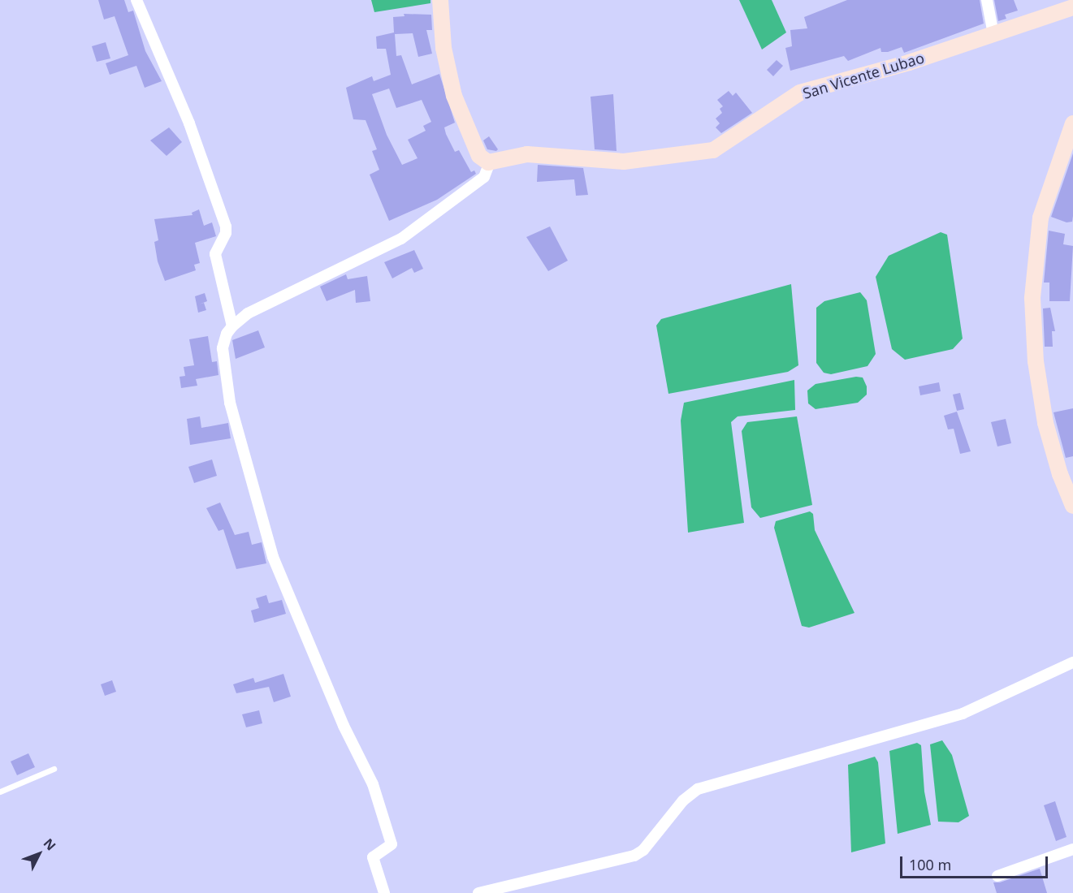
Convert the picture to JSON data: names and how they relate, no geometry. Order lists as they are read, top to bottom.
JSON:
{
  "streets": {
    "street": ["San Vicente Lubao"]
  },
  "scale_bar": "100 m",
  "north": "top right"
}
